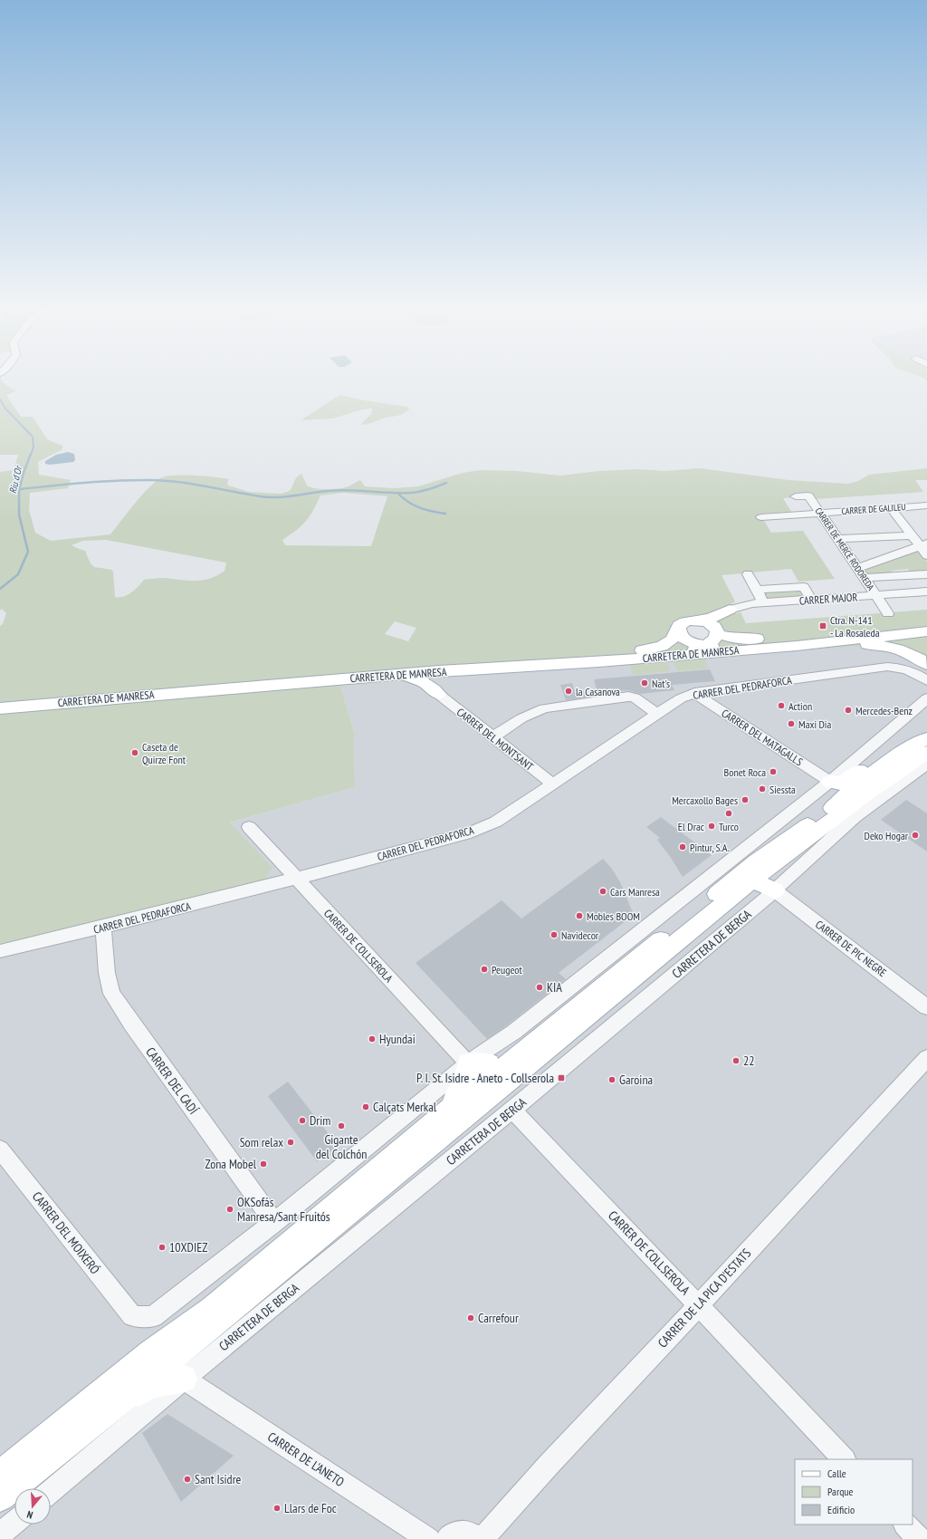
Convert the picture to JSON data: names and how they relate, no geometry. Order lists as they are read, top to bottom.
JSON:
{
  "streets": {
    "main road": ["CARRETERA DE MANRESA"],
    "street": [
      "CARRER DE GALILEU",
      "CARRER DE MERCÈ RODOREDA",
      "CARRER MAJOR",
      "CARRER DEL PEDRAFORCA",
      "CARRER DEL MATAGALLS",
      "CARRER DEL MONTSANT",
      "CARRETERA DE BERGA",
      "CARRER DE COLLSEROLA",
      "CARRER DE PIC NEGRE",
      "CARRER DEL CADÍ",
      "CARRER DEL MOIXERÓ",
      "CARRER DE LA PICA D'ESTATS",
      "CARRER DE L'ANETO"
    ]
  },
  "crossings": [
    ["CARRER DE MERCÈ RODOREDA", "CARRER MAJOR"],
    ["CARRER DEL PEDRAFORCA", "CARRER DEL MATAGALLS"],
    ["CARRER DEL PEDRAFORCA", "CARRER DEL MONTSANT"],
    ["CARRER DEL PEDRAFORCA", "CARRER DE COLLSEROLA"],
    ["CARRER DEL PEDRAFORCA", "CARRER DEL CADÍ"],
    ["CARRETERA DE BERGA", "CARRER DE COLLSEROLA"],
    ["CARRETERA DE BERGA", "CARRER DE PIC NEGRE"],
    ["CARRETERA DE BERGA", "CARRER DE L'ANETO"],
    ["CARRER DE COLLSEROLA", "CARRER DE LA PICA D'ESTATS"],
    ["CARRER DEL CADÍ", "CARRER DEL MOIXERÓ"]
  ],
  "water": ["Riu d'Or"],
  "places": {
    "transit": ["Ctra. N-141 - La Rosaleda", "P. I. St. Isidre - Aneto - Collserola"],
    "other": [
      "Nat's",
      "la Casanova",
      "Action",
      "Mercedes-Benz",
      "Maxi Dia",
      "Caseta de Quirze Font",
      "Bonet Roca",
      "Siessta",
      "Mercaxollo Bages",
      "Turco",
      "El Drac",
      "Deko Hogar",
      "Pintur, S.A.",
      "Cars Manresa",
      "Mobles BOOM",
      "Navidecor",
      "Peugeot",
      "KIA",
      "Hyundai",
      "22",
      "Garoina",
      "Calçats Merkal",
      "Drim",
      "Gigante del Colchón",
      "Som relax",
      "Zona Mobel",
      "OKSofás Manresa/Sant Fruitós",
      "10XDIEZ",
      "Carrefour",
      "Sant Isidre",
      "Llars de Foc"
    ]
  },
  "legend": ["Calle", "Parque", "Edificio"],
  "north": "bottom"
}
